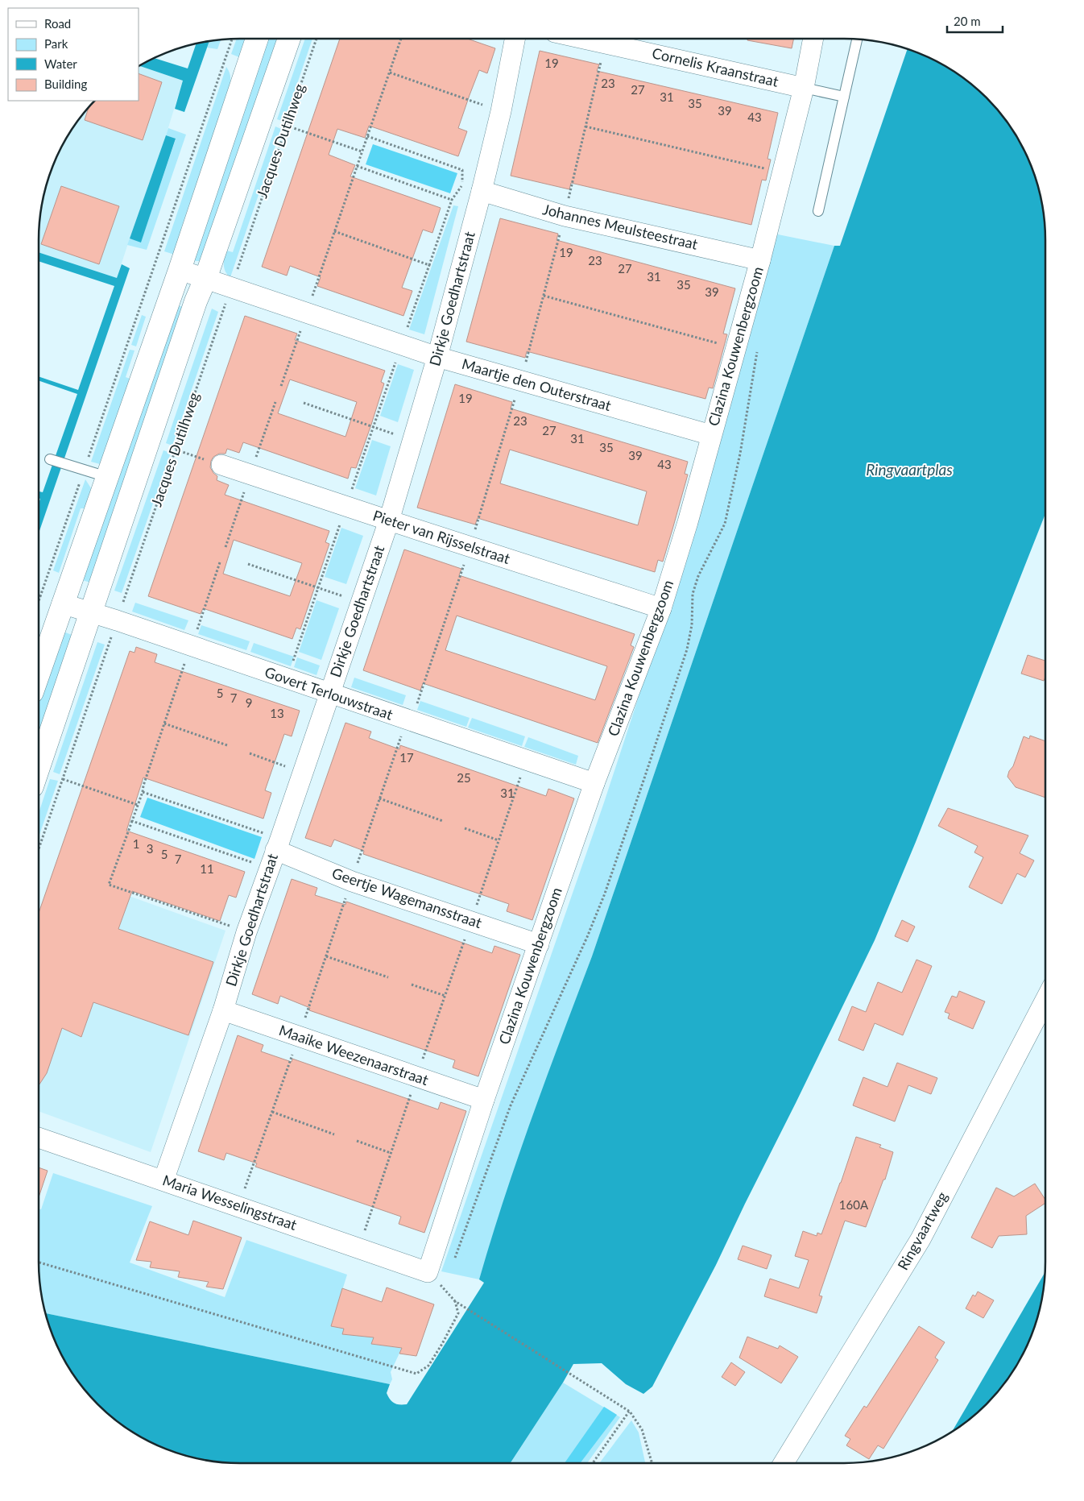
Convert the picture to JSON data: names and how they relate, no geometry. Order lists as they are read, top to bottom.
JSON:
{
  "streets": {
    "main road": ["Jacques Dutilhweg"],
    "street": [
      "Cornelis Kraanstraat",
      "Johannes Meulsteestraat",
      "Dirkje Goedhartstraat",
      "Clazina Kouwenbergzoom",
      "Maartje den Outerstraat",
      "Pieter van Rijsselstraat",
      "Govert Terlouwstraat",
      "Geertje Wagemansstraat",
      "Maaike Weezenaarstraat",
      "Maria Wesselingstraat",
      "Ringvaartweg"
    ]
  },
  "crossings": [
    ["Cornelis Kraanstraat", "Clazina Kouwenbergzoom"],
    ["Jacques Dutilhweg", "Maartje den Outerstraat"],
    ["Jacques Dutilhweg", "Govert Terlouwstraat"],
    ["Johannes Meulsteestraat", "Dirkje Goedhartstraat"],
    ["Johannes Meulsteestraat", "Clazina Kouwenbergzoom"],
    ["Dirkje Goedhartstraat", "Maartje den Outerstraat"],
    ["Dirkje Goedhartstraat", "Pieter van Rijsselstraat"],
    ["Dirkje Goedhartstraat", "Govert Terlouwstraat"],
    ["Dirkje Goedhartstraat", "Geertje Wagemansstraat"],
    ["Dirkje Goedhartstraat", "Maaike Weezenaarstraat"],
    ["Dirkje Goedhartstraat", "Maria Wesselingstraat"],
    ["Clazina Kouwenbergzoom", "Maartje den Outerstraat"],
    ["Clazina Kouwenbergzoom", "Pieter van Rijsselstraat"],
    ["Clazina Kouwenbergzoom", "Govert Terlouwstraat"],
    ["Clazina Kouwenbergzoom", "Geertje Wagemansstraat"],
    ["Clazina Kouwenbergzoom", "Maaike Weezenaarstraat"],
    ["Clazina Kouwenbergzoom", "Maria Wesselingstraat"]
  ],
  "water": ["Ringvaartplas"],
  "house_numbers": [
    "19",
    "23",
    "27",
    "31",
    "35",
    "39",
    "43",
    "19",
    "23",
    "27",
    "31",
    "35",
    "39",
    "19",
    "23",
    "27",
    "31",
    "35",
    "39",
    "43",
    "5",
    "7",
    "9",
    "13",
    "17",
    "25",
    "31",
    "1",
    "3",
    "5",
    "7",
    "11",
    "160A"
  ],
  "legend": [
    "Road",
    "Park",
    "Water",
    "Building"
  ],
  "scale_bar": "20 m"
}
